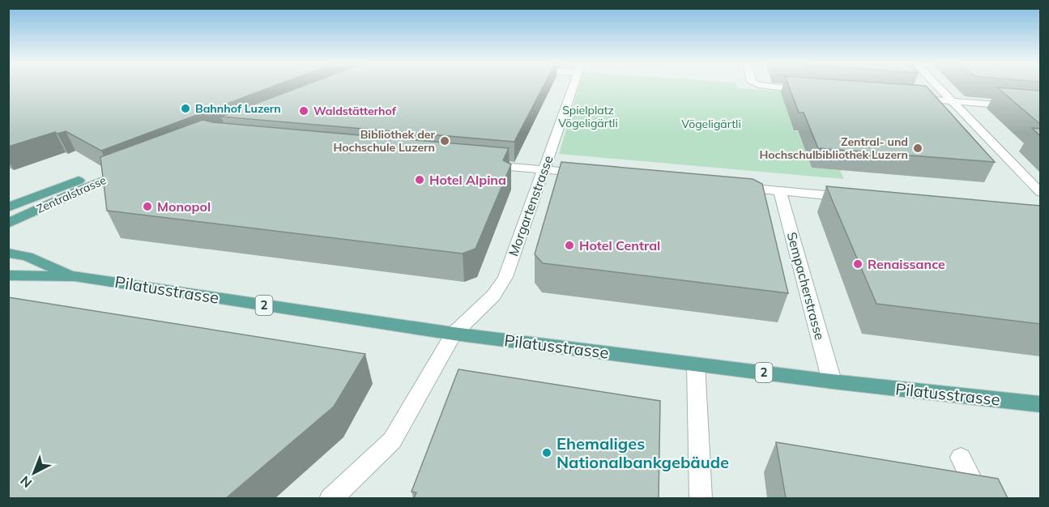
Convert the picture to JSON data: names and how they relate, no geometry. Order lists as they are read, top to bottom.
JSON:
{
  "streets": {
    "main road": ["Zentralstrasse", "Pilatusstrasse", "2"],
    "street": ["Morgartenstrasse", "Sempacherstrasse"]
  },
  "crossings": [
    ["Morgartenstrasse", "Pilatusstrasse"],
    ["Sempacherstrasse", "Pilatusstrasse"]
  ],
  "parks": ["Spielplatz Vögeligärtli", "Vögeligärtli"],
  "places": [
    "Bahnhof Luzern",
    "Waldstätterhof",
    "Bibliothek der Hochschule Luzern",
    "Zentral- und Hochschulbibliothek Luzern",
    "Hotel Alpina",
    "Monopol",
    "Hotel Central",
    "Renaissance",
    "Ehemaliges Nationalbankgebäude"
  ],
  "north": "bottom left"
}
